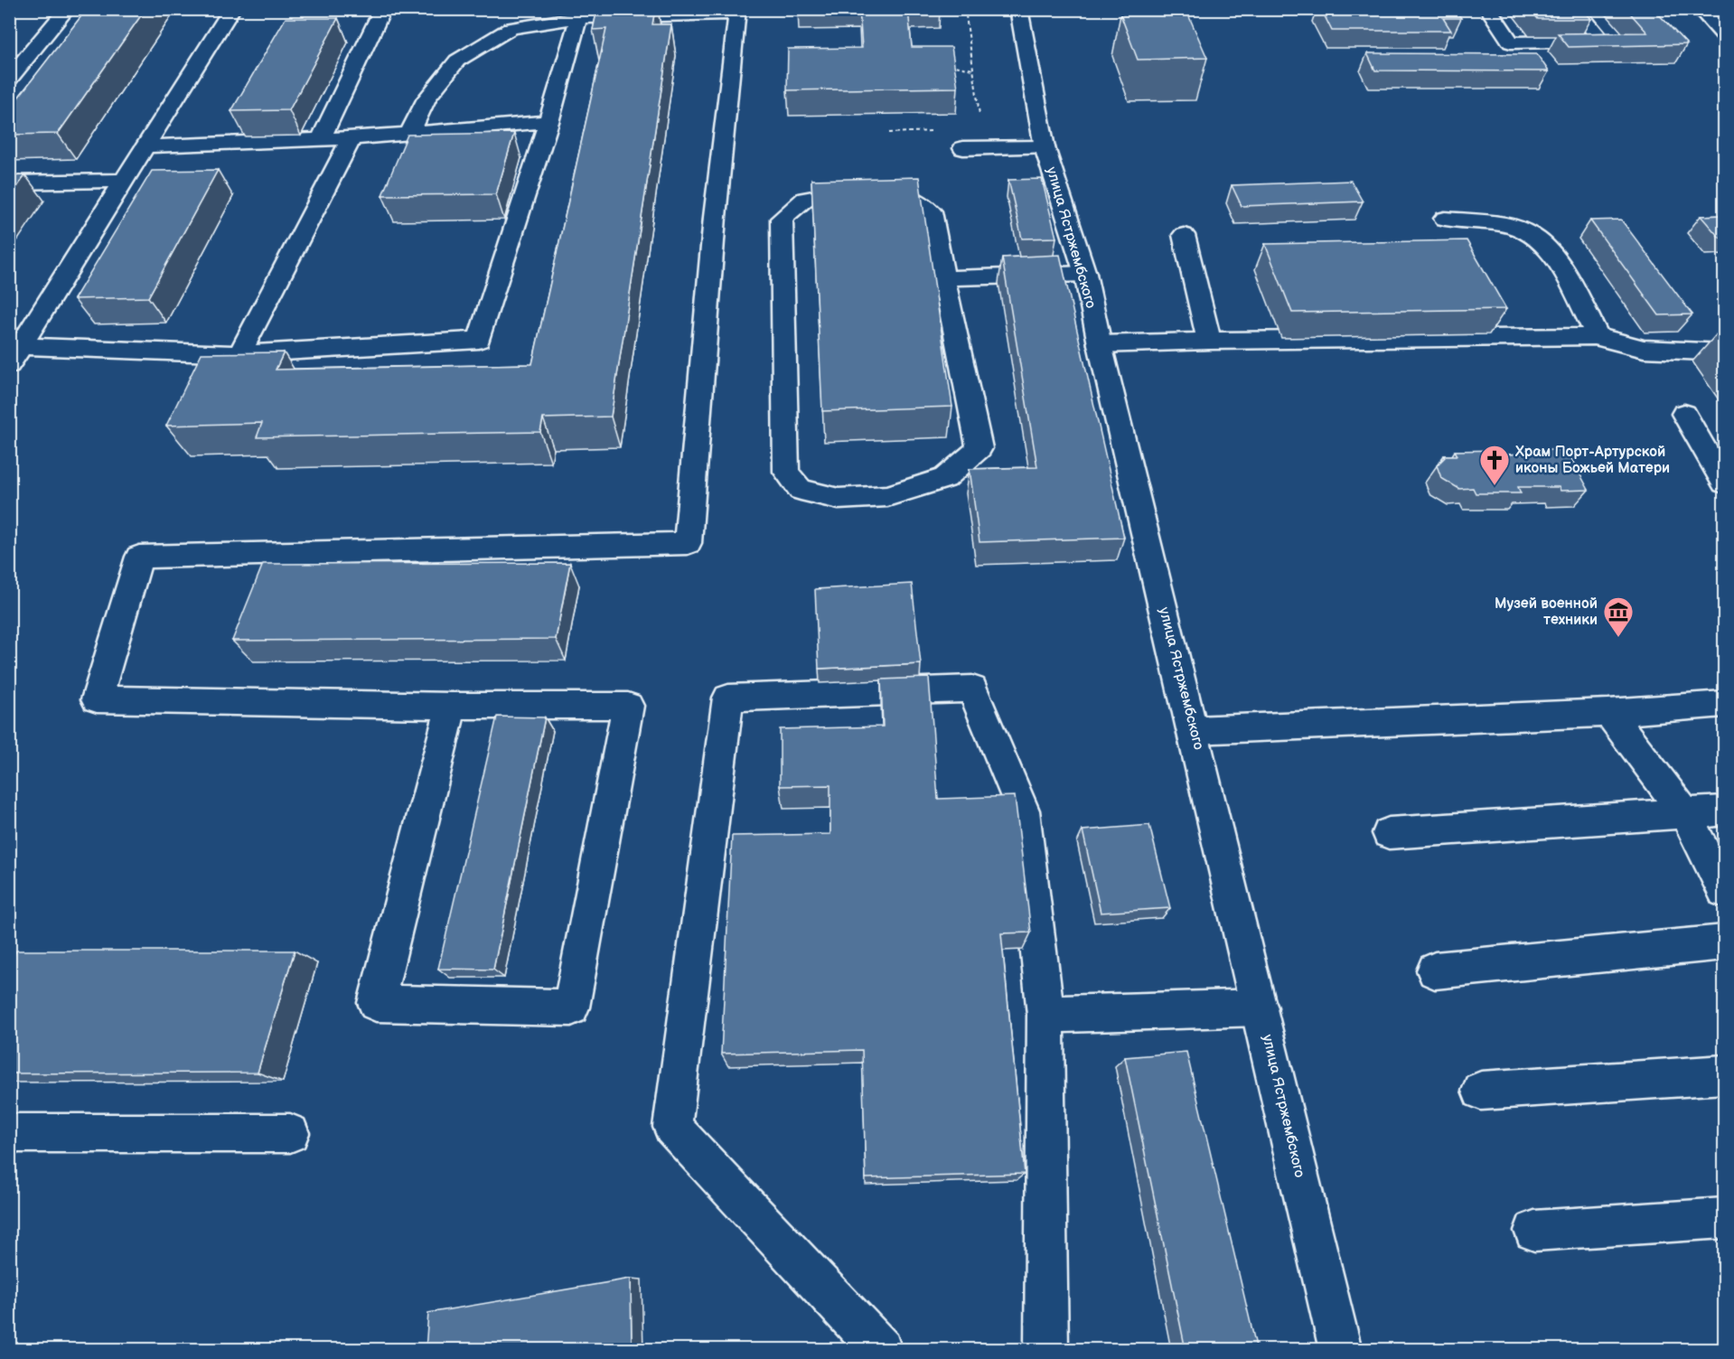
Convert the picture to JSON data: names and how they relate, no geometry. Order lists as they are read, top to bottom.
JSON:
{
  "streets": {
    "main road": ["улица Ястржембского"]
  },
  "places": {
    "church": ["Храм Порт-Артурской иконы Божьей Матери"],
    "museum": ["Музей военной техники"]
  }
}
